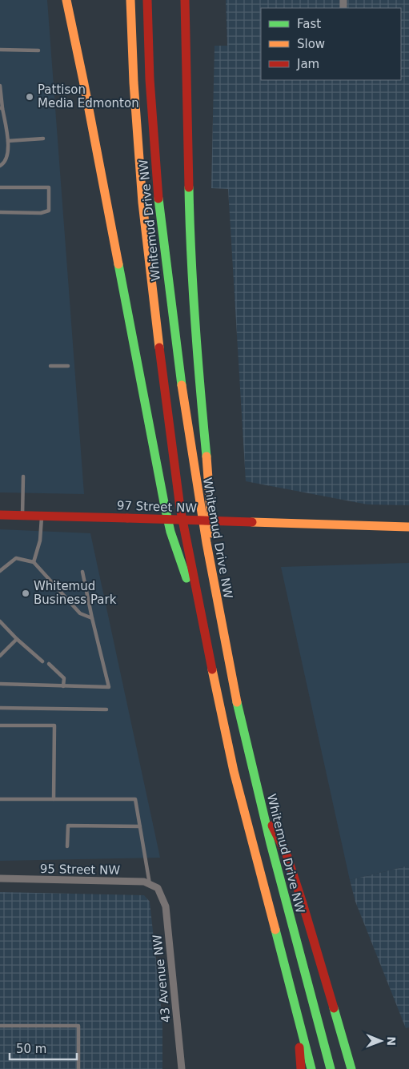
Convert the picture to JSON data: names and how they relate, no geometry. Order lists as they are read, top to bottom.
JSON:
{
  "streets": {
    "main road": ["Whitemud Drive NW", "97 Street NW"],
    "street": ["95 Street NW", "43 Avenue NW"]
  },
  "crossings": [
    ["95 Street NW", "43 Avenue NW"]
  ],
  "places": ["Pattison Media Edmonton", "Whitemud Business Park"],
  "legend": ["Fast", "Slow", "Jam"],
  "scale_bar": "50 m",
  "north": "right"
}
